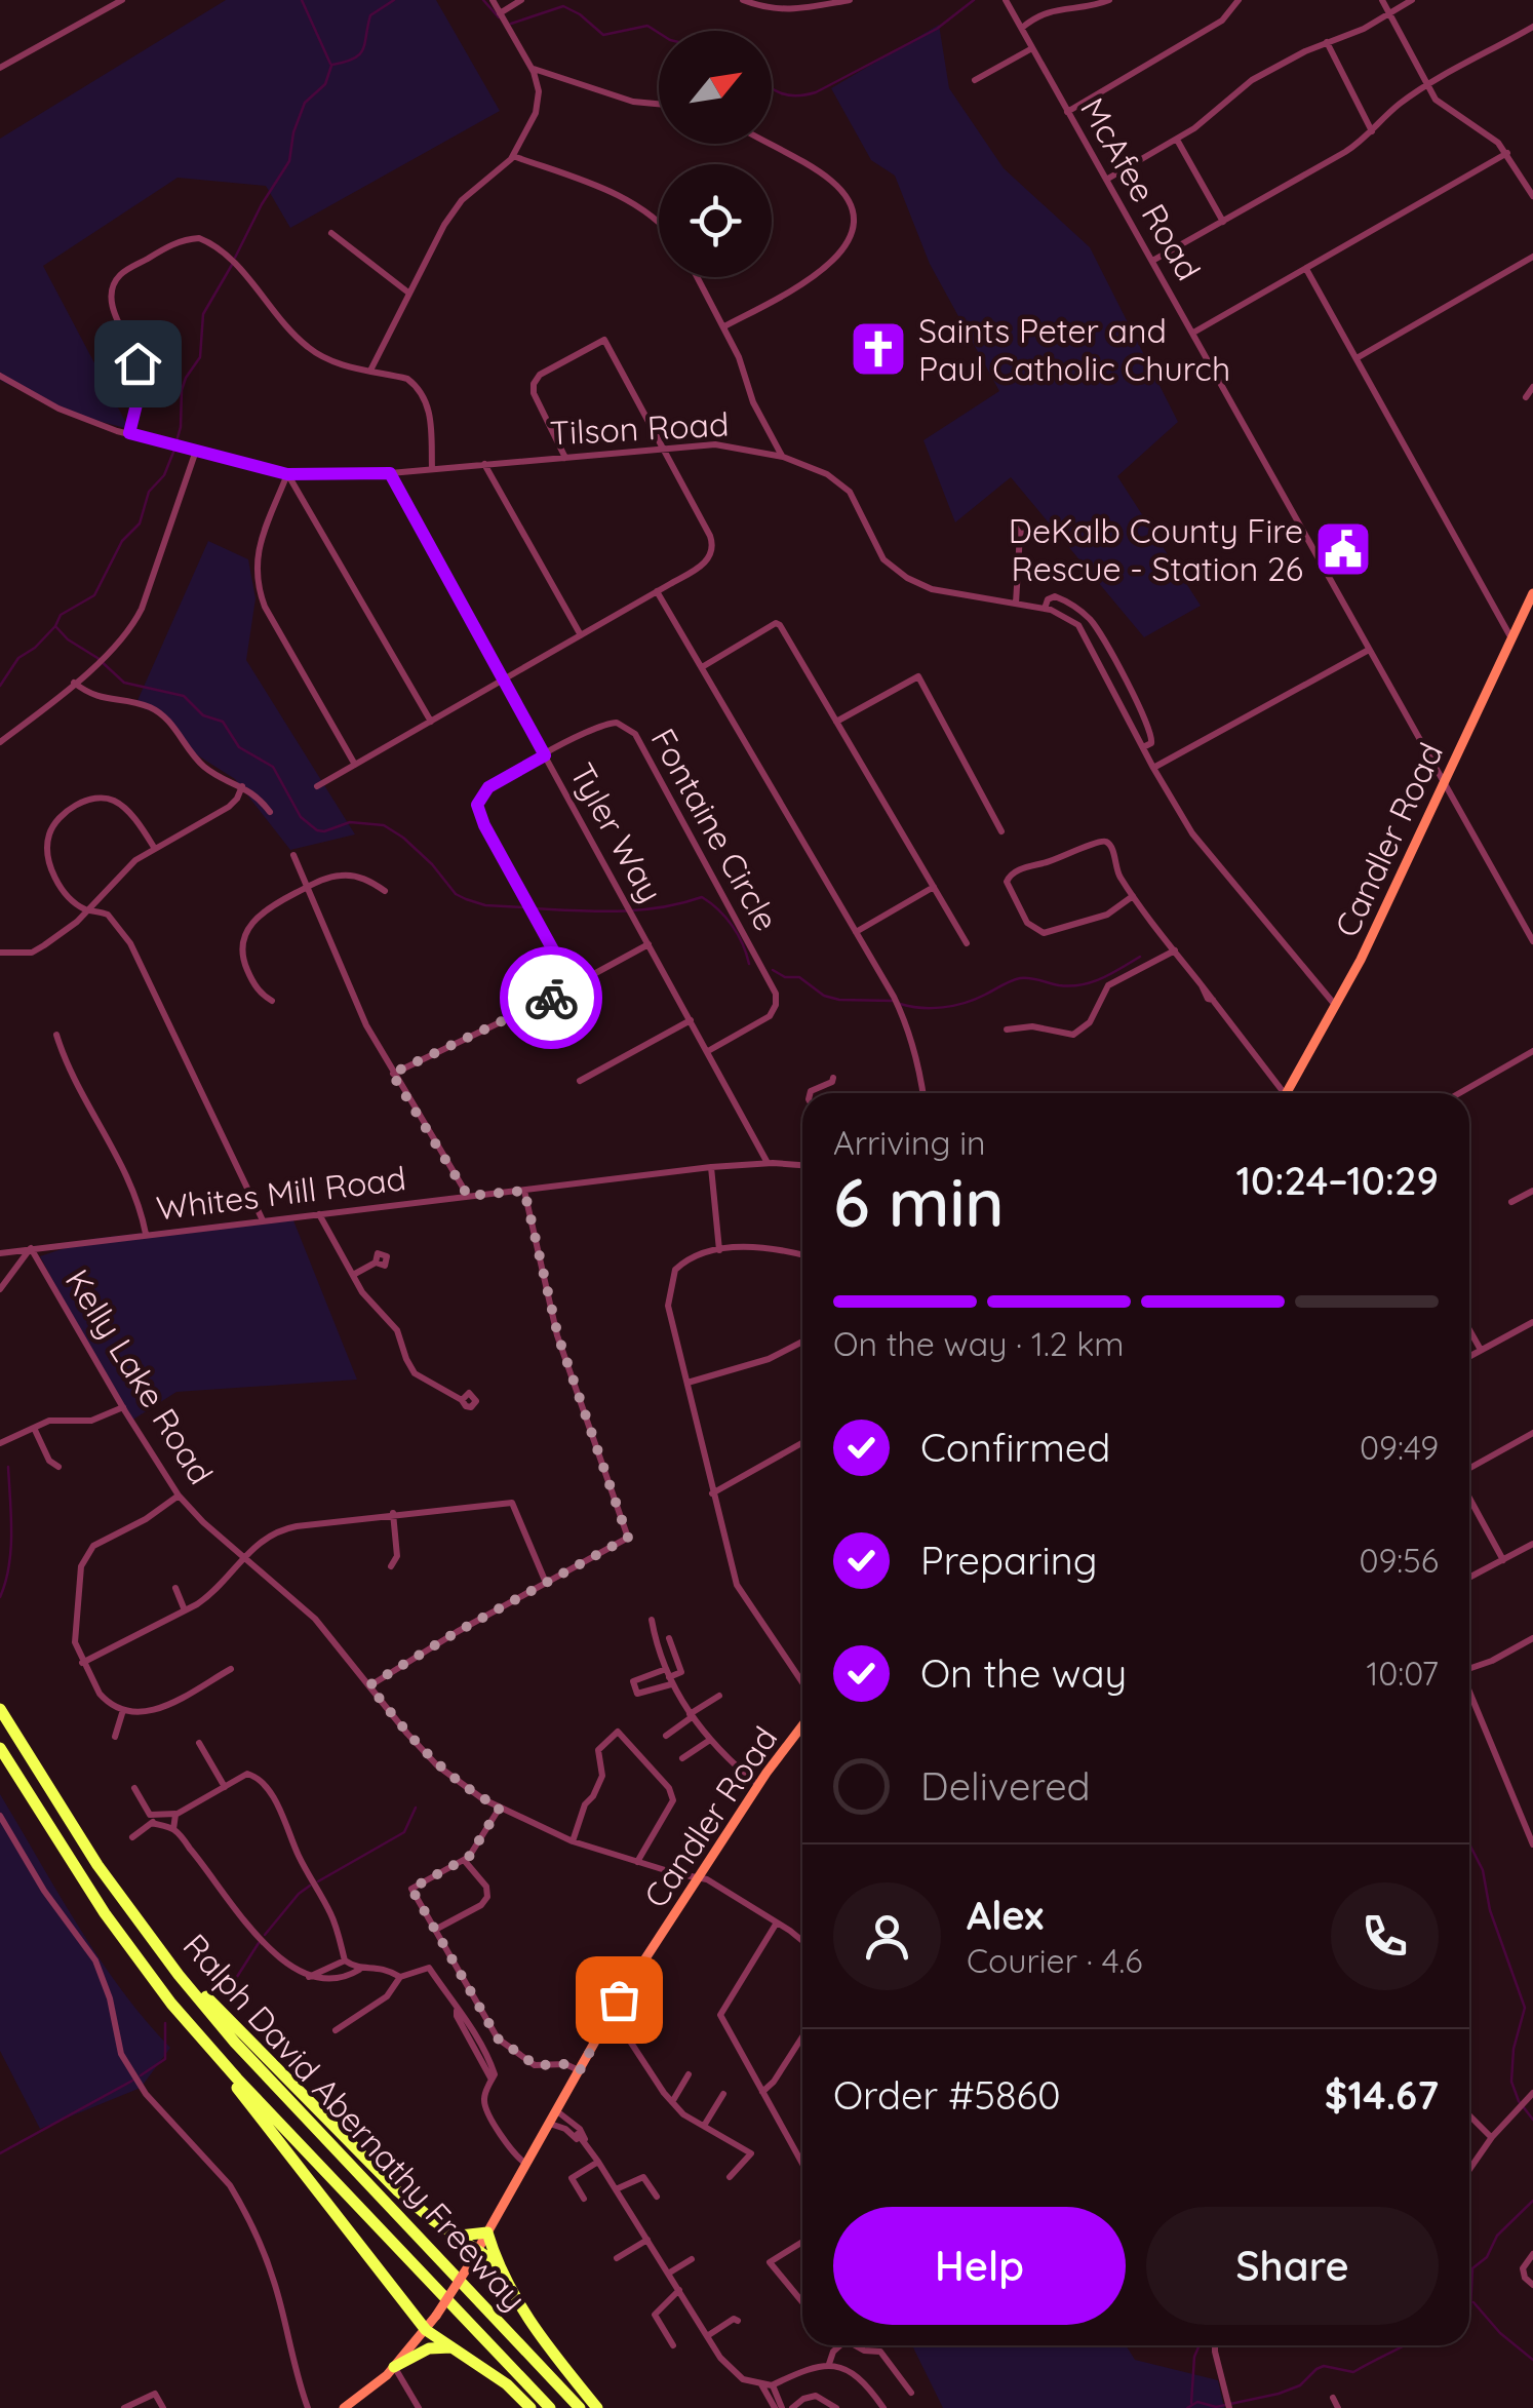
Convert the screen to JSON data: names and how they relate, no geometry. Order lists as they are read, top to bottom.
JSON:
{
  "streets": {
    "highway": ["Ralph David Abernathy Freeway"],
    "main road": ["Candler Road"],
    "street": [
      "McAfee Road",
      "Tilson Road",
      "Fontaine Circle",
      "Tyler Way",
      "Whites Mill Road",
      "Kelly Lake Road"
    ]
  },
  "crossings": [
    ["McAfee Road", "Candler Road"],
    ["Tilson Road", "Tyler Way"],
    ["Tilson Road", "Candler Road"],
    ["Fontaine Circle", "Tyler Way"],
    ["Tyler Way", "Whites Mill Road"],
    ["Candler Road", "Kelly Lake Road"],
    ["Whites Mill Road", "Kelly Lake Road"]
  ],
  "places": {
    "church": ["Saints Peter and Paul Catholic Church"],
    "public building": ["DeKalb County Fire Rescue - Station 26"]
  },
  "north": "top right",
  "page": {
    "heading": ["6 min", "Arriving in", "10:24–10:29"],
    "panel": [
      "Alex",
      "Courier · 4.6",
      "Order #5860",
      "$14.67"
    ],
    "bar": "On the way · 1.2 km",
    "list": [
      ["Confirmed", "09:49"],
      ["Preparing", "09:56"],
      ["On the way", "10:07"],
      "Delivered"
    ],
    "buttons": ["Help", "Share"]
  }
}
